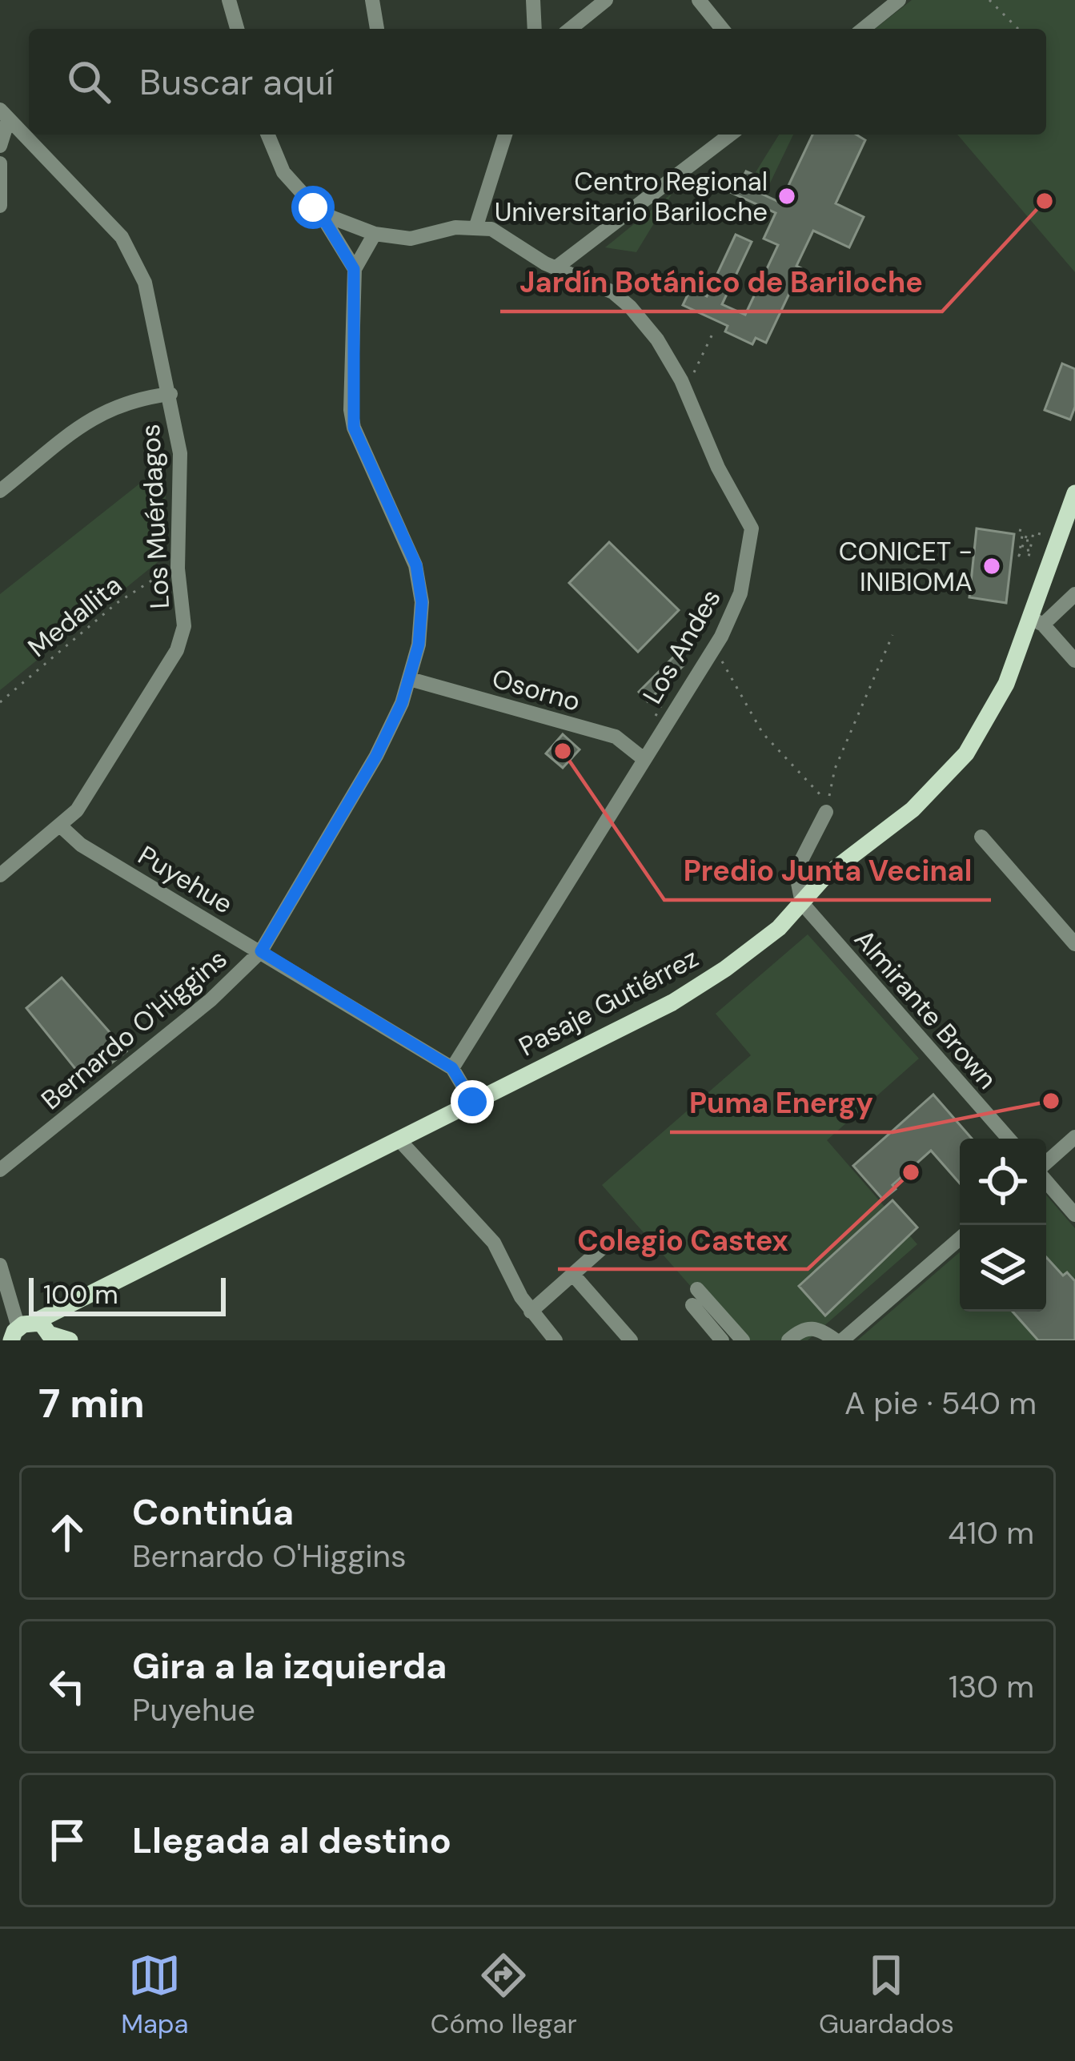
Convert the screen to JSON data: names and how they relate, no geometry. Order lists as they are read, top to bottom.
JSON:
{
  "streets": {
    "main road": ["Pasaje Gutiérrez"],
    "street": [
      "Los Muérdagos",
      "Los Andes",
      "Osorno",
      "Puyehue",
      "Almirante Brown",
      "Bernardo O'Higgins"
    ],
    "path": ["Medallita"]
  },
  "crossings": [
    ["Los Muérdagos", "Medallita"],
    ["Los Muérdagos", "Puyehue"],
    ["Los Andes", "Osorno"],
    ["Los Andes", "Puyehue"],
    ["Osorno", "Bernardo O'Higgins"],
    ["Puyehue", "Pasaje Gutiérrez"],
    ["Puyehue", "Bernardo O'Higgins"],
    ["Pasaje Gutiérrez", "Almirante Brown"]
  ],
  "places": [
    "Centro Regional Universitario Bariloche",
    "Jardín Botánico de Bariloche",
    "CONICET - INIBIOMA",
    "Predio Junta Vecinal",
    "Puma Energy",
    "Colegio Castex"
  ],
  "scale_bar": "100 m",
  "page": {
    "search": "Buscar aquí",
    "scale": "100 m",
    "heading": ["7 min", "A pie · 540 m"],
    "list": [
      ["Continúa", "Bernardo O'Higgins", "410 m"],
      ["Gira a la izquierda", "Puyehue", "130 m"],
      "Llegada al destino"
    ],
    "nav": ["Mapa", "Cómo llegar", "Guardados"]
  }
}
